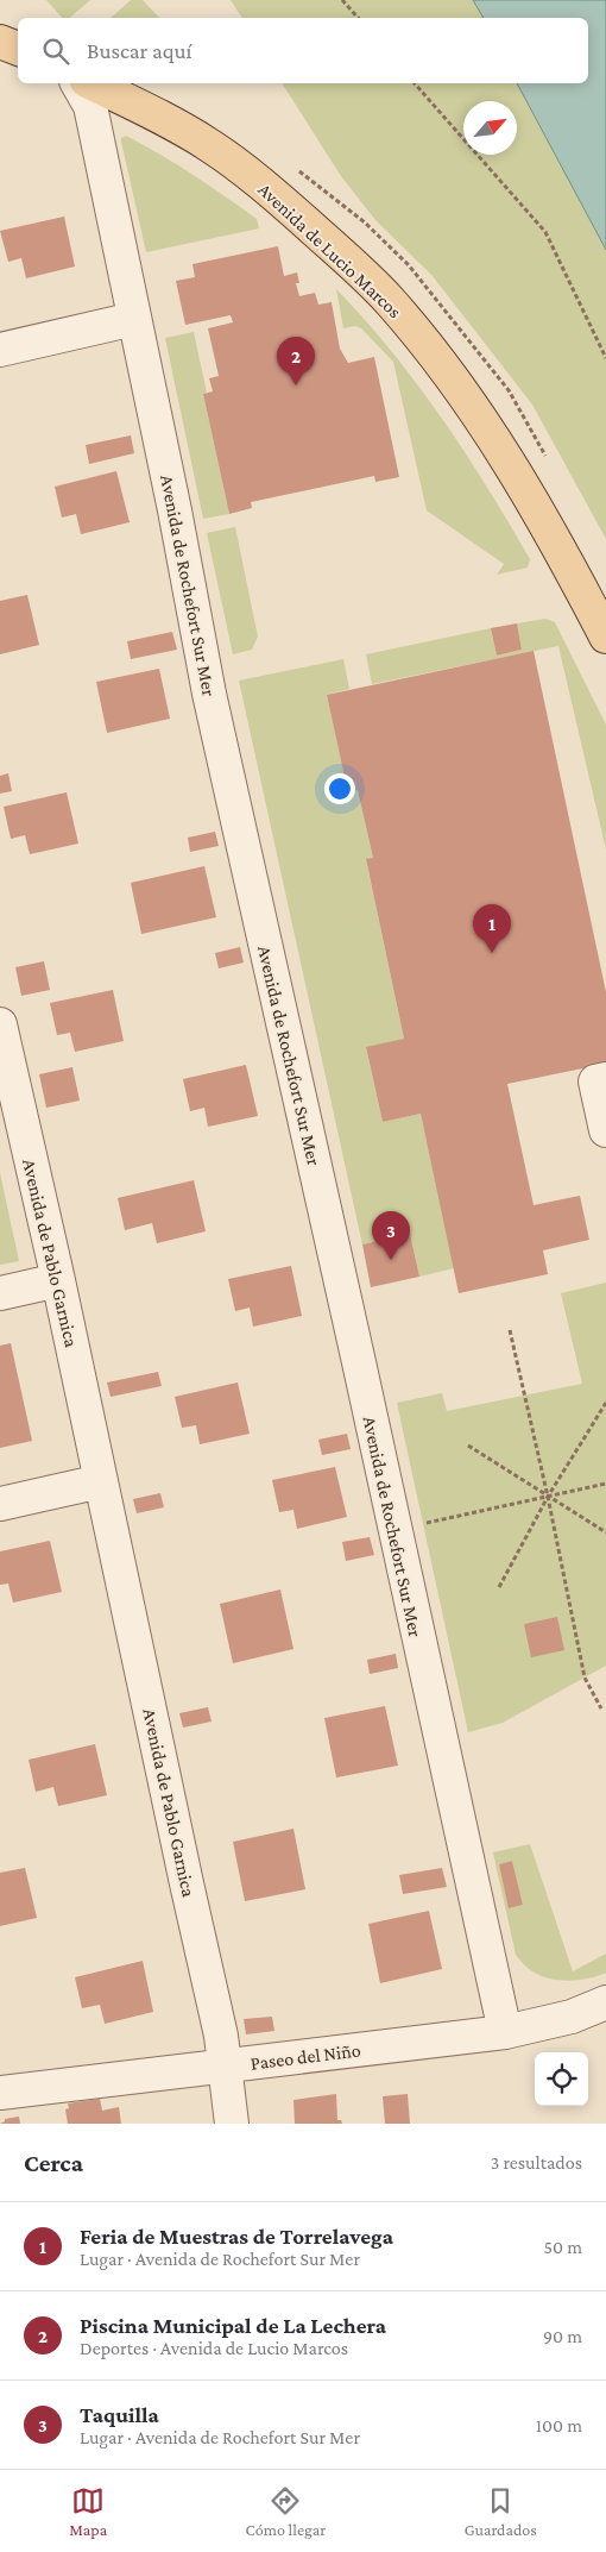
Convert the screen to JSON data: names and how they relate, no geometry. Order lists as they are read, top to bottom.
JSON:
{
  "streets": {
    "main road": ["Avenida de Lucio Marcos"],
    "street": ["Avenida de Rochefort Sur Mer", "Avenida de Pablo Garnica", "Paseo del Niño"]
  },
  "crossings": [
    ["Avenida de Rochefort Sur Mer", "Paseo del Niño"],
    ["Avenida de Pablo Garnica", "Paseo del Niño"]
  ],
  "north": "top right",
  "page": {
    "search": "Buscar aquí",
    "pins": ["2", "1", "3"],
    "heading": ["Cerca", "3 resultados"],
    "list": [
      {
        "mark": "1",
        "name": "Feria de Muestras de Torrelavega",
        "note": "Lugar · Avenida de Rochefort Sur Mer",
        "value": "50 m"
      },
      {
        "mark": "2",
        "name": "Piscina Municipal de La Lechera",
        "note": "Deportes · Avenida de Lucio Marcos",
        "value": "90 m"
      },
      {
        "mark": "3",
        "name": "Taquilla",
        "note": "Lugar · Avenida de Rochefort Sur Mer",
        "value": "100 m"
      }
    ],
    "nav": ["Mapa", "Cómo llegar", "Guardados"]
  }
}
